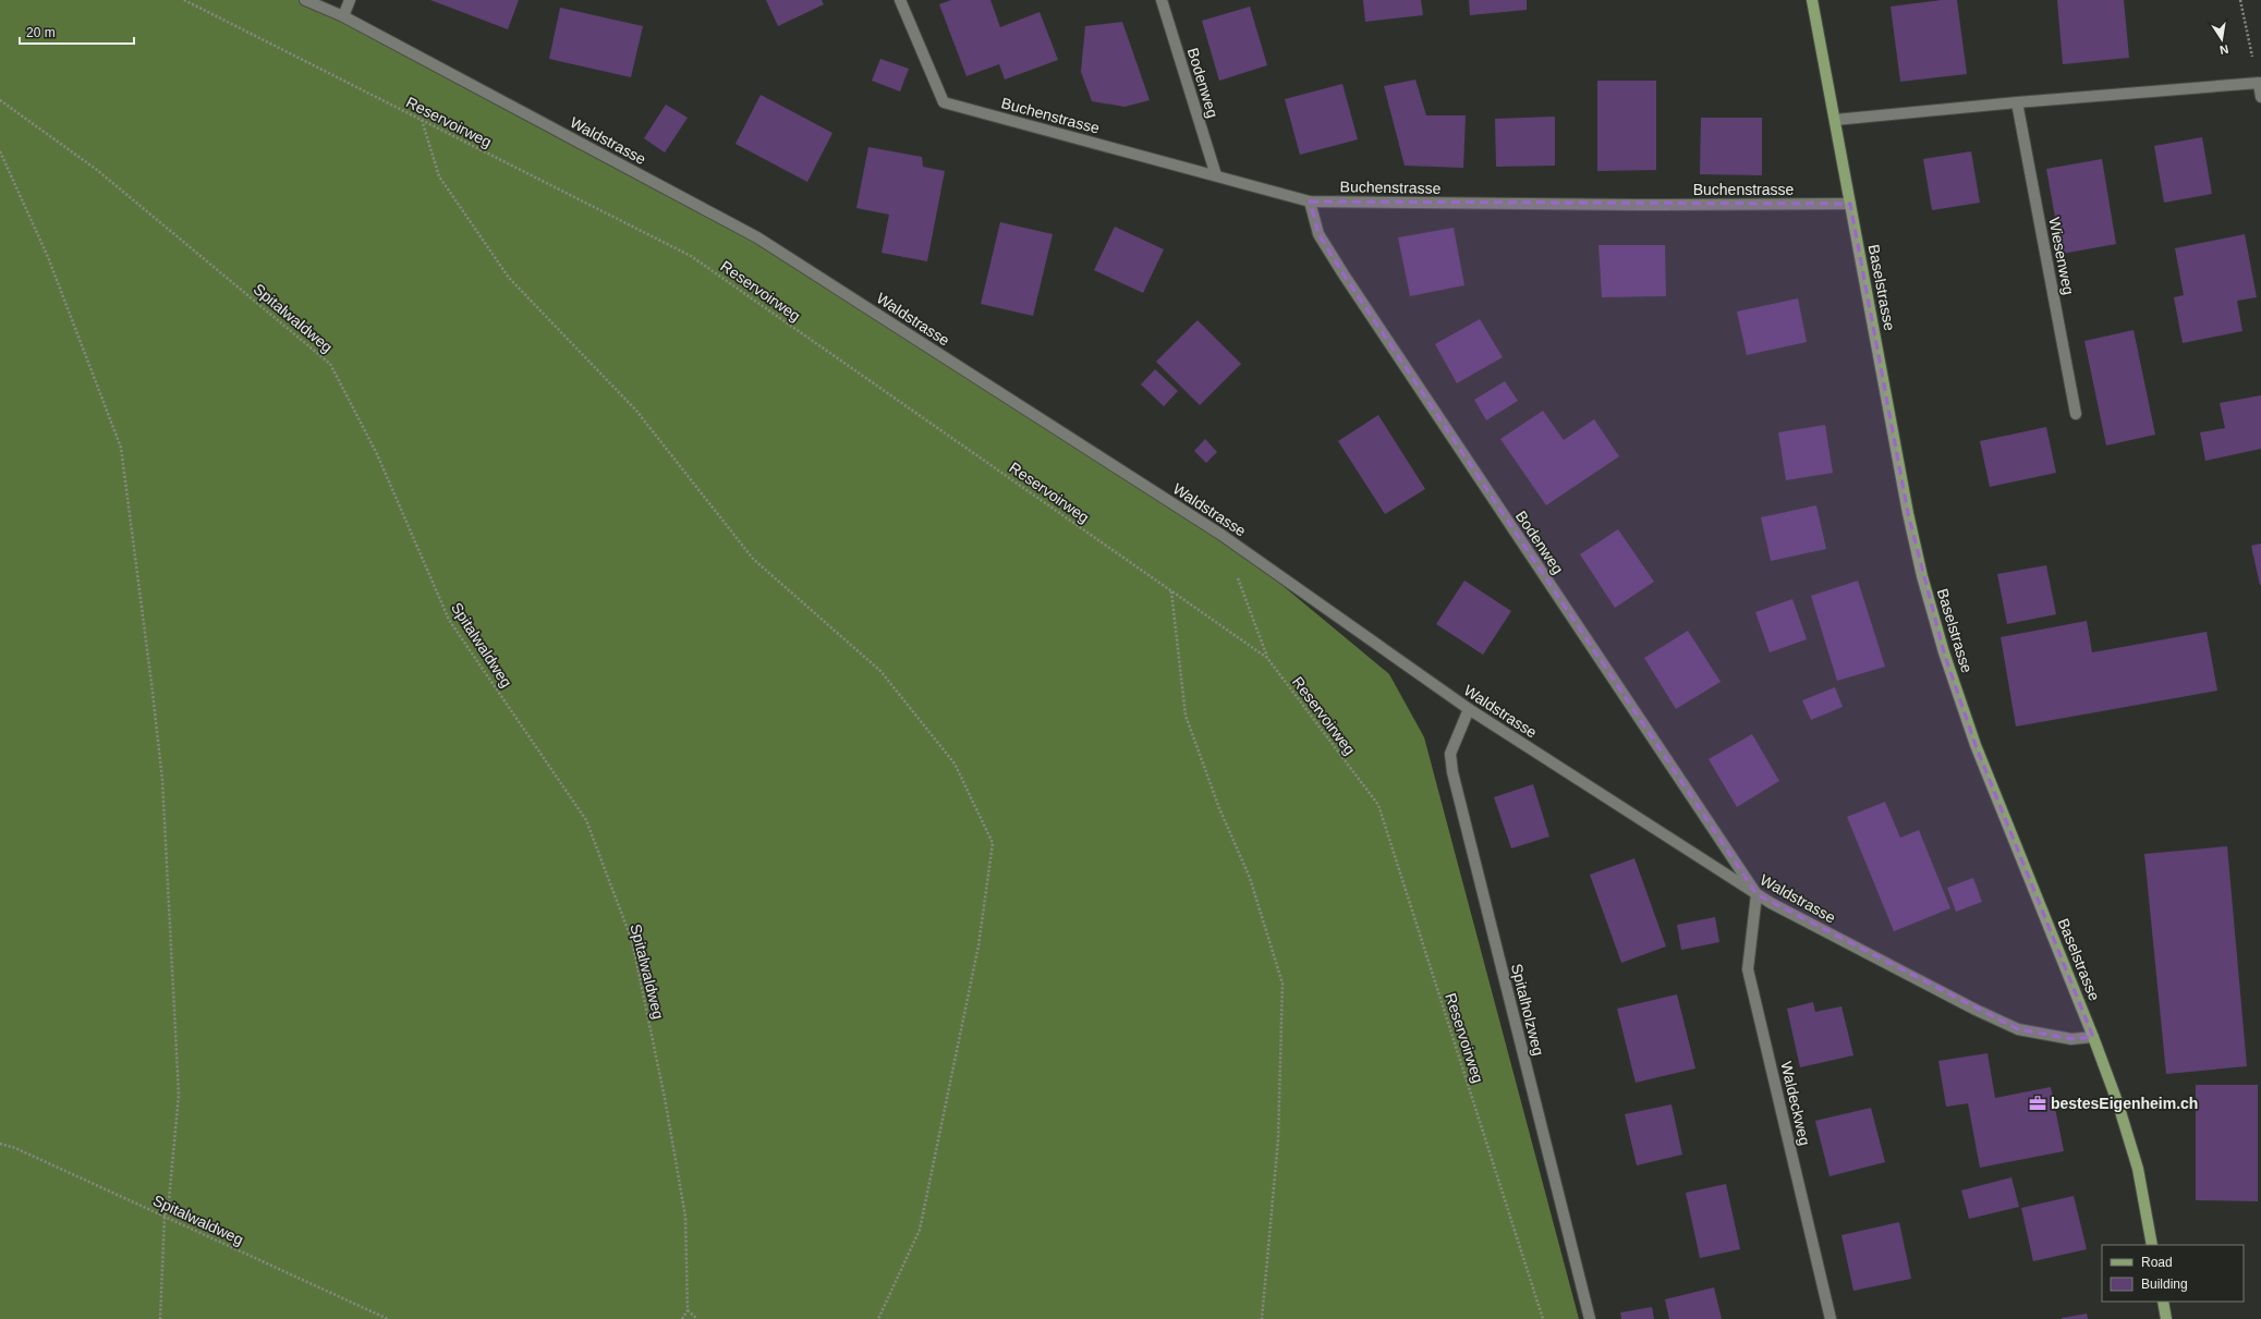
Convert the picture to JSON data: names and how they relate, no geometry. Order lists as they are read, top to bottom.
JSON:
{
  "streets": {
    "main road": ["Baselstrasse"],
    "street": [
      "Bodenweg",
      "Buchenstrasse",
      "Waldstrasse",
      "Wiesenweg",
      "Spitalholzweg",
      "Waldeckweg"
    ],
    "path": ["Reservoirweg", "Spitalwaldweg"]
  },
  "crossings": [
    ["Bodenweg", "Buchenstrasse"],
    ["Bodenweg", "Waldstrasse"],
    ["Bodenweg", "Waldeckweg"],
    ["Buchenstrasse", "Baselstrasse"],
    ["Waldstrasse", "Baselstrasse"],
    ["Waldstrasse", "Spitalholzweg"],
    ["Waldstrasse", "Waldeckweg"]
  ],
  "places": {
    "office": ["bestesEigenheim.ch"]
  },
  "legend": ["Road", "Building"],
  "scale_bar": "20 m",
  "north": "bottom"
}
